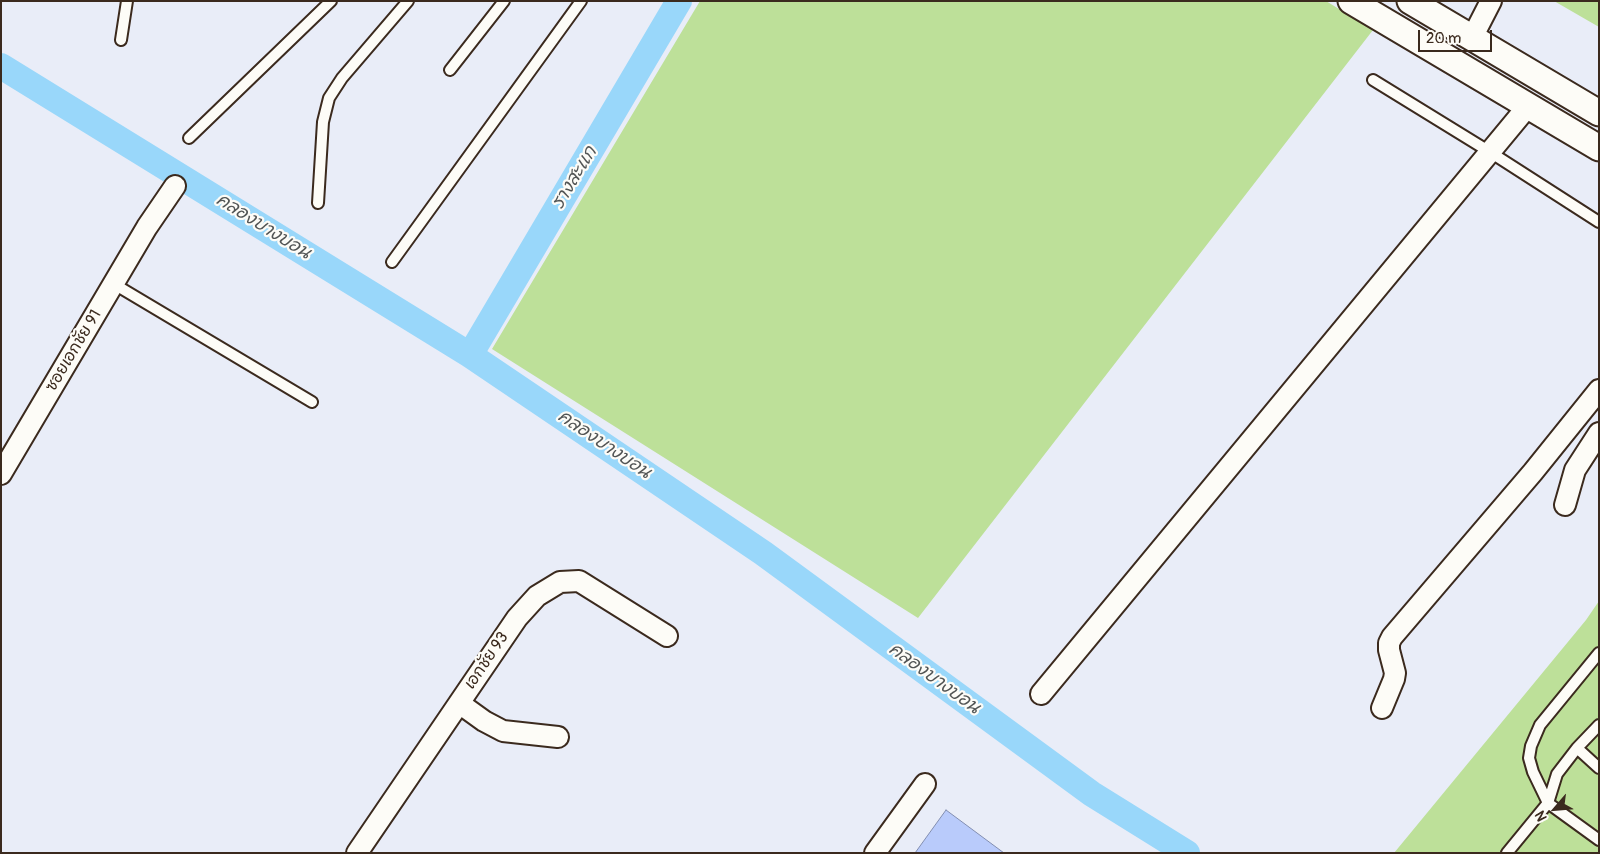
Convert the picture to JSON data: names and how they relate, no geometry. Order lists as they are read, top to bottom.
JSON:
{
  "streets": {
    "street": ["ซอยเอกชัย 91", "เอกชัย 93"]
  },
  "water": ["รางสะแก", "คลองบางบอน"],
  "scale_bar": "20 m",
  "north": "bottom left"
}
